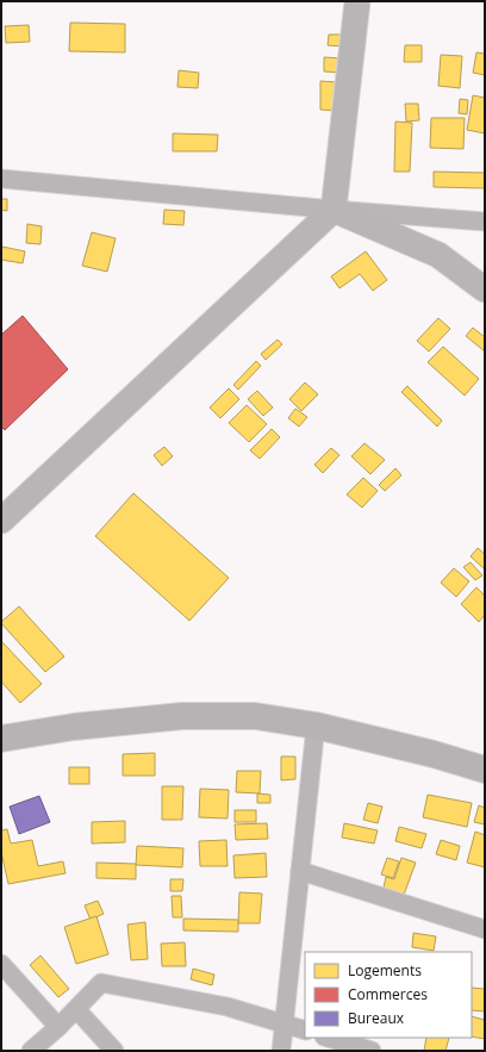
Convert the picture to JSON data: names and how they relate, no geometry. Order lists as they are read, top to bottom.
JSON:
{
  "legend": ["Logements", "Commerces", "Bureaux"]
}
